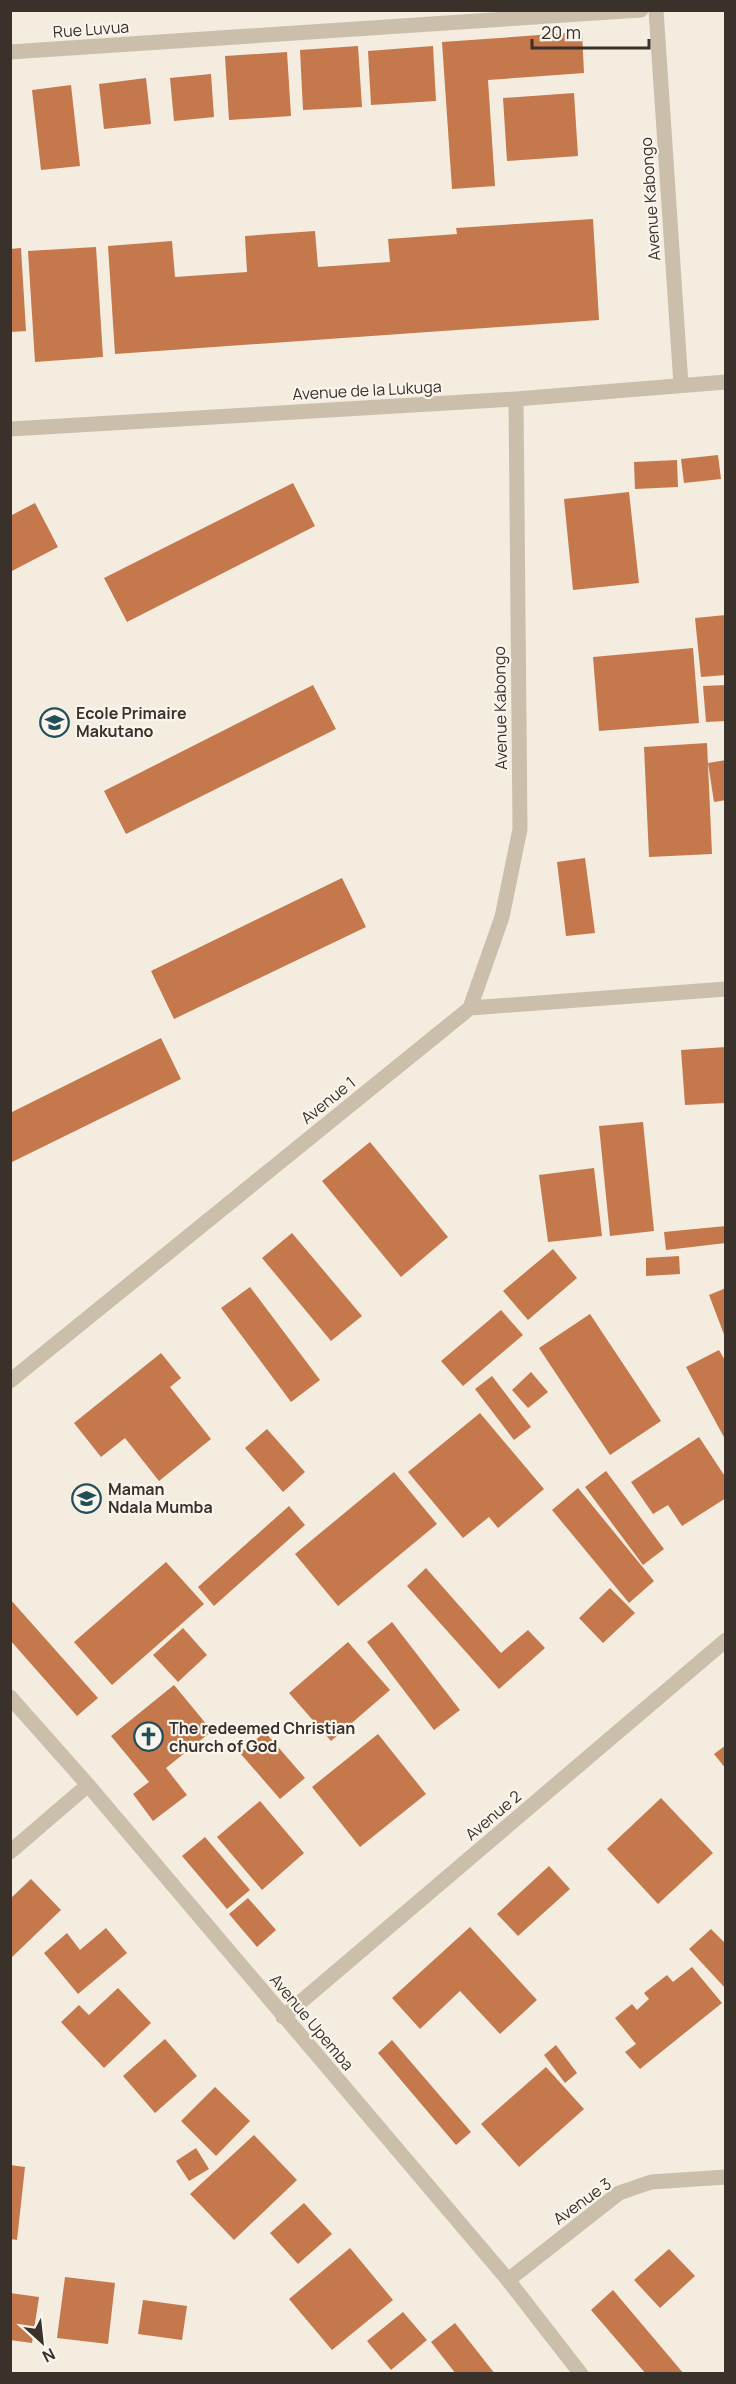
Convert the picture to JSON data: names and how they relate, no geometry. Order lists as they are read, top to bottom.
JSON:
{
  "streets": {
    "street": [
      "Rue Luvua",
      "Avenue Kabongo",
      "Avenue de la Lukuga",
      "Avenue 1",
      "Avenue 2",
      "Avenue Upemba",
      "Avenue 3"
    ]
  },
  "crossings": [
    ["Avenue Kabongo", "Avenue de la Lukuga"],
    ["Avenue Kabongo", "Avenue 1"],
    ["Avenue 2", "Avenue Upemba"],
    ["Avenue Upemba", "Avenue 3"]
  ],
  "places": {
    "school or university": ["Ecole Primaire Makutano", "Maman Ndala Mumba"],
    "church": ["The redeemed Christian church of God"]
  },
  "scale_bar": "20 m",
  "north": "bottom right"
}
